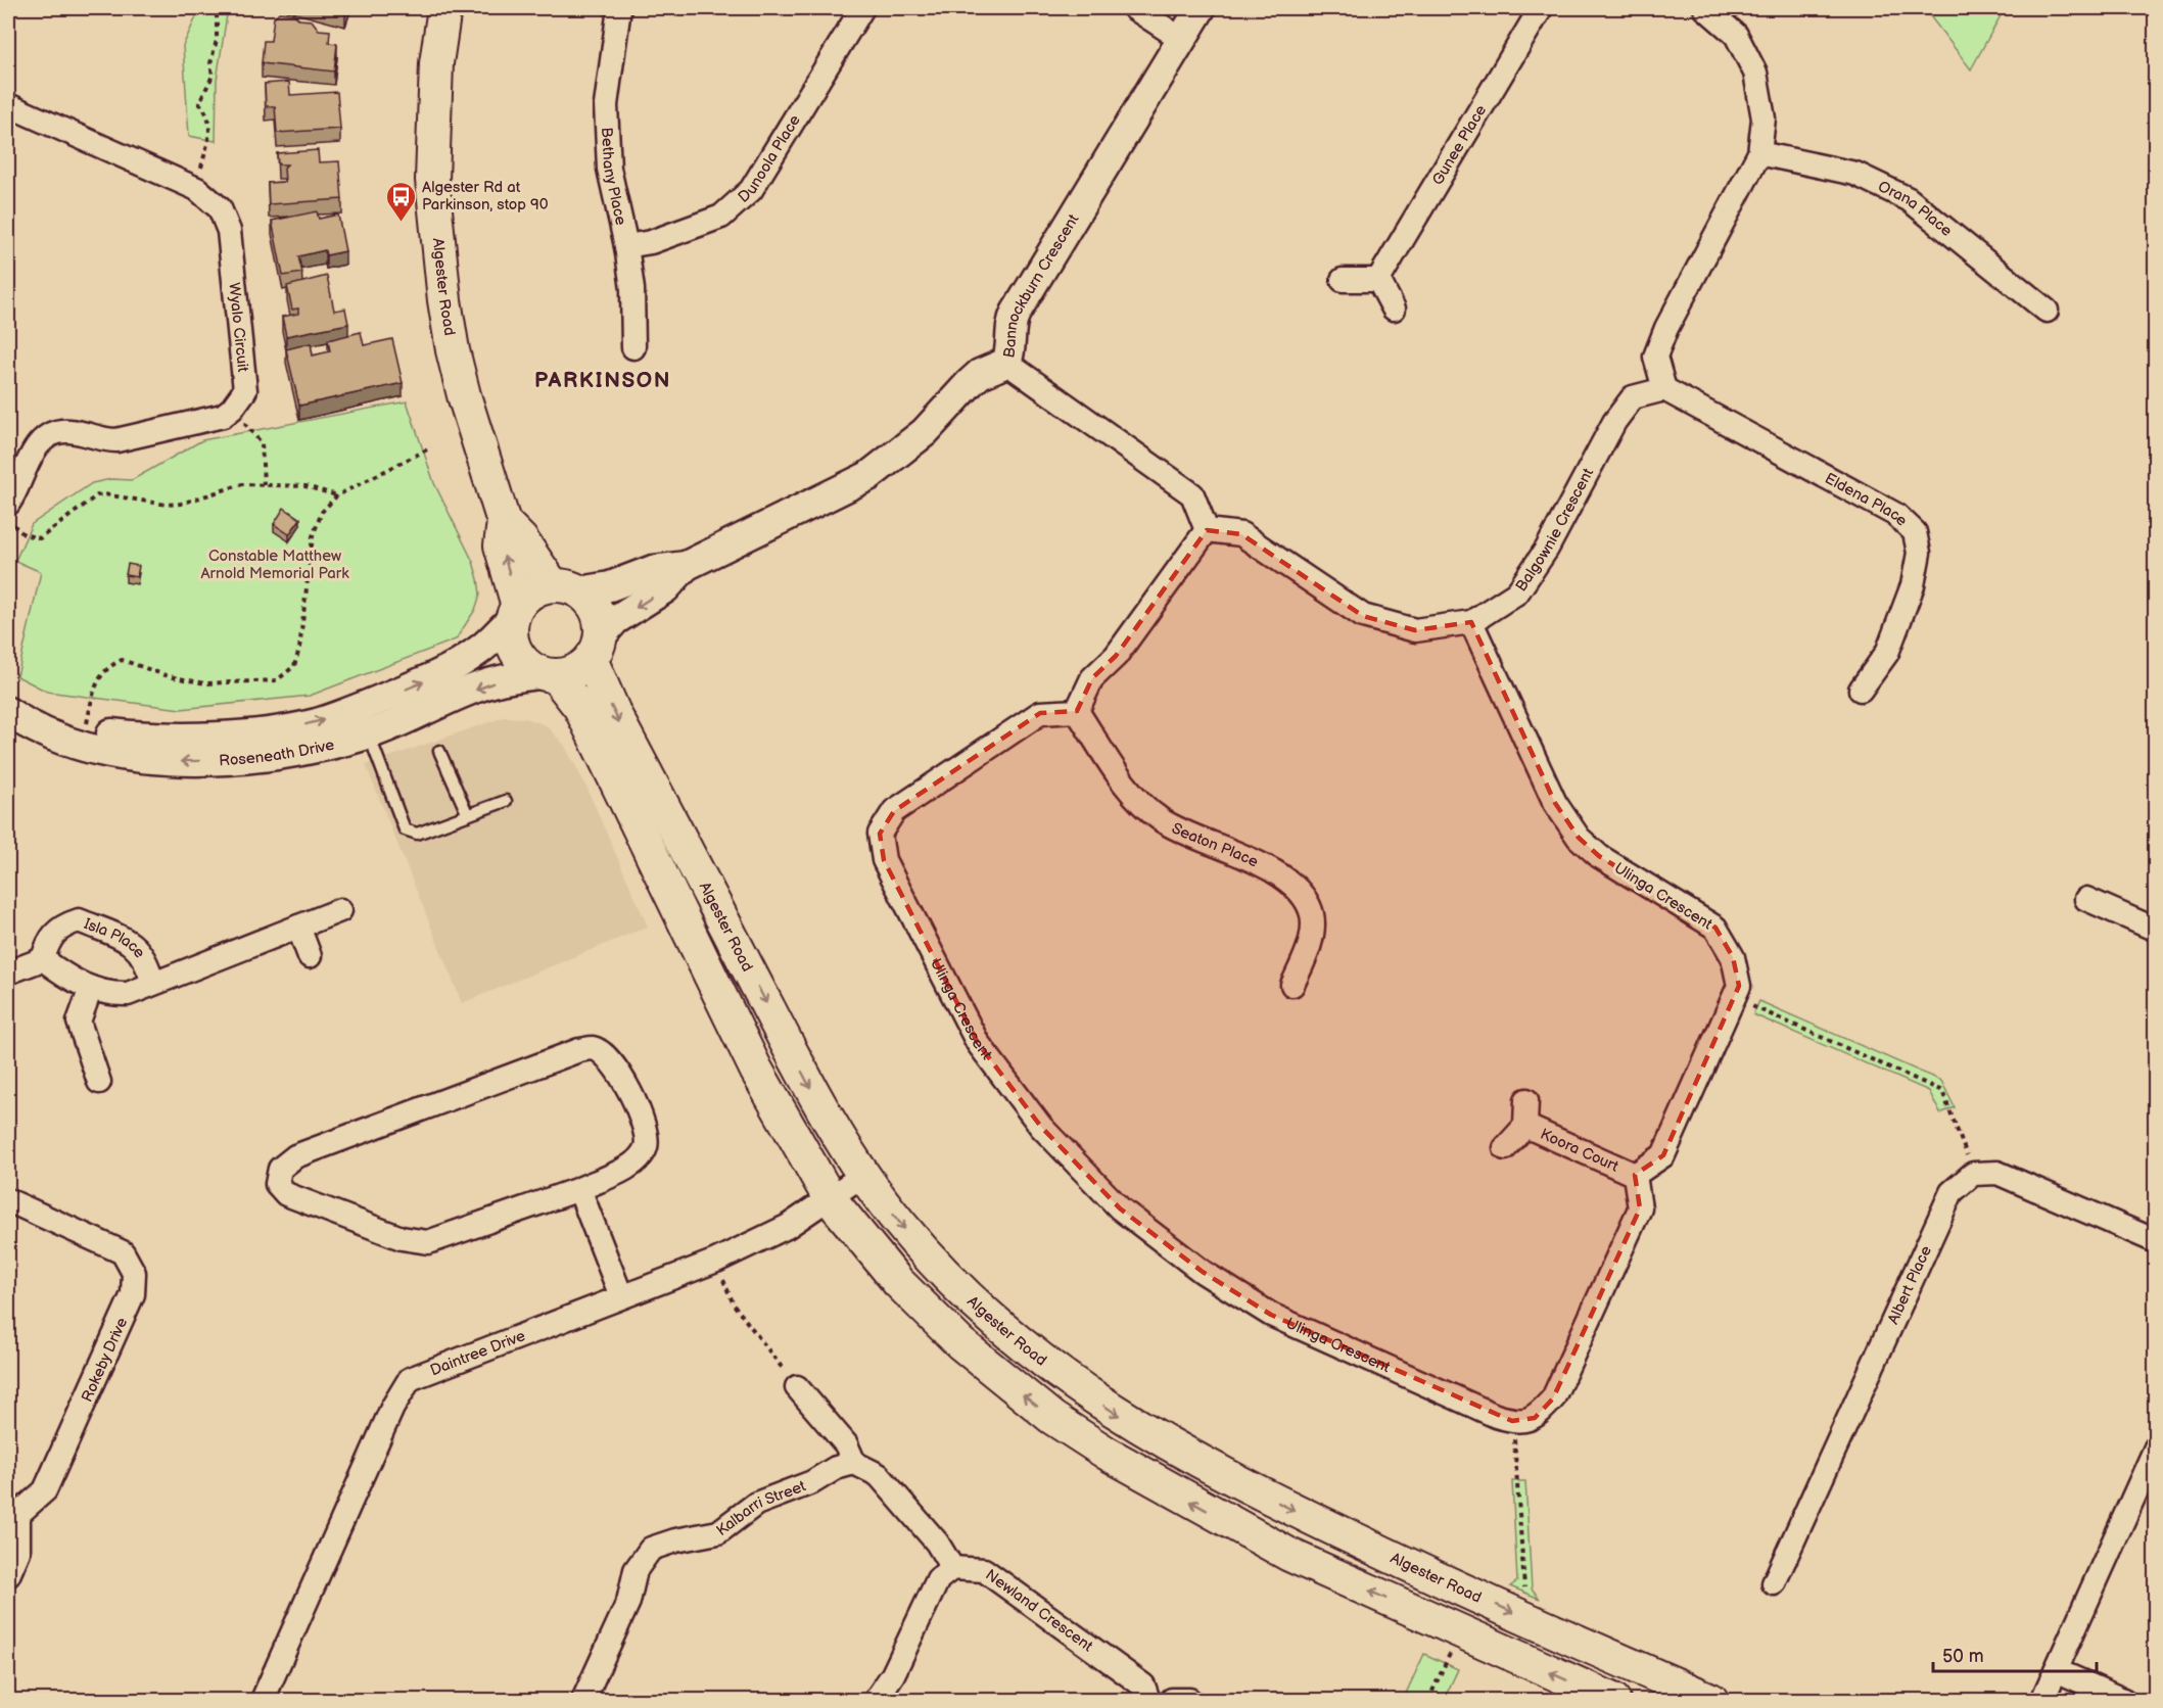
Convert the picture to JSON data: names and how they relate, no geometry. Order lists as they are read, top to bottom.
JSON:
{
  "streets": {
    "main road": ["Algester Road"],
    "street": [
      "Gunee Place",
      "Dunoola Place",
      "Bethany Place",
      "Orana Place",
      "Bannockburn Crescent",
      "Wyalo Circuit",
      "Eldena Place",
      "Balgownie Crescent",
      "Roseneath Drive",
      "Seaton Place",
      "Ulinga Crescent",
      "Isla Place",
      "Koora Court",
      "Albert Place",
      "Daintree Drive",
      "Rokeby Drive",
      "Kalbarri Street",
      "Newland Crescent"
    ]
  },
  "crossings": [
    ["Dunoola Place", "Bethany Place"],
    ["Bannockburn Crescent", "Algester Road"],
    ["Bannockburn Crescent", "Roseneath Drive"],
    ["Algester Road", "Roseneath Drive"],
    ["Algester Road", "Daintree Drive"],
    ["Eldena Place", "Balgownie Crescent"],
    ["Balgownie Crescent", "Ulinga Crescent"],
    ["Seaton Place", "Ulinga Crescent"],
    ["Ulinga Crescent", "Koora Court"]
  ],
  "districts": ["PARKINSON"],
  "parks": ["Constable Matthew Arnold Memorial Park"],
  "places": {
    "bus stop": ["Algester Rd at Parkinson, stop 90"]
  },
  "scale_bar": "50 m"
}
